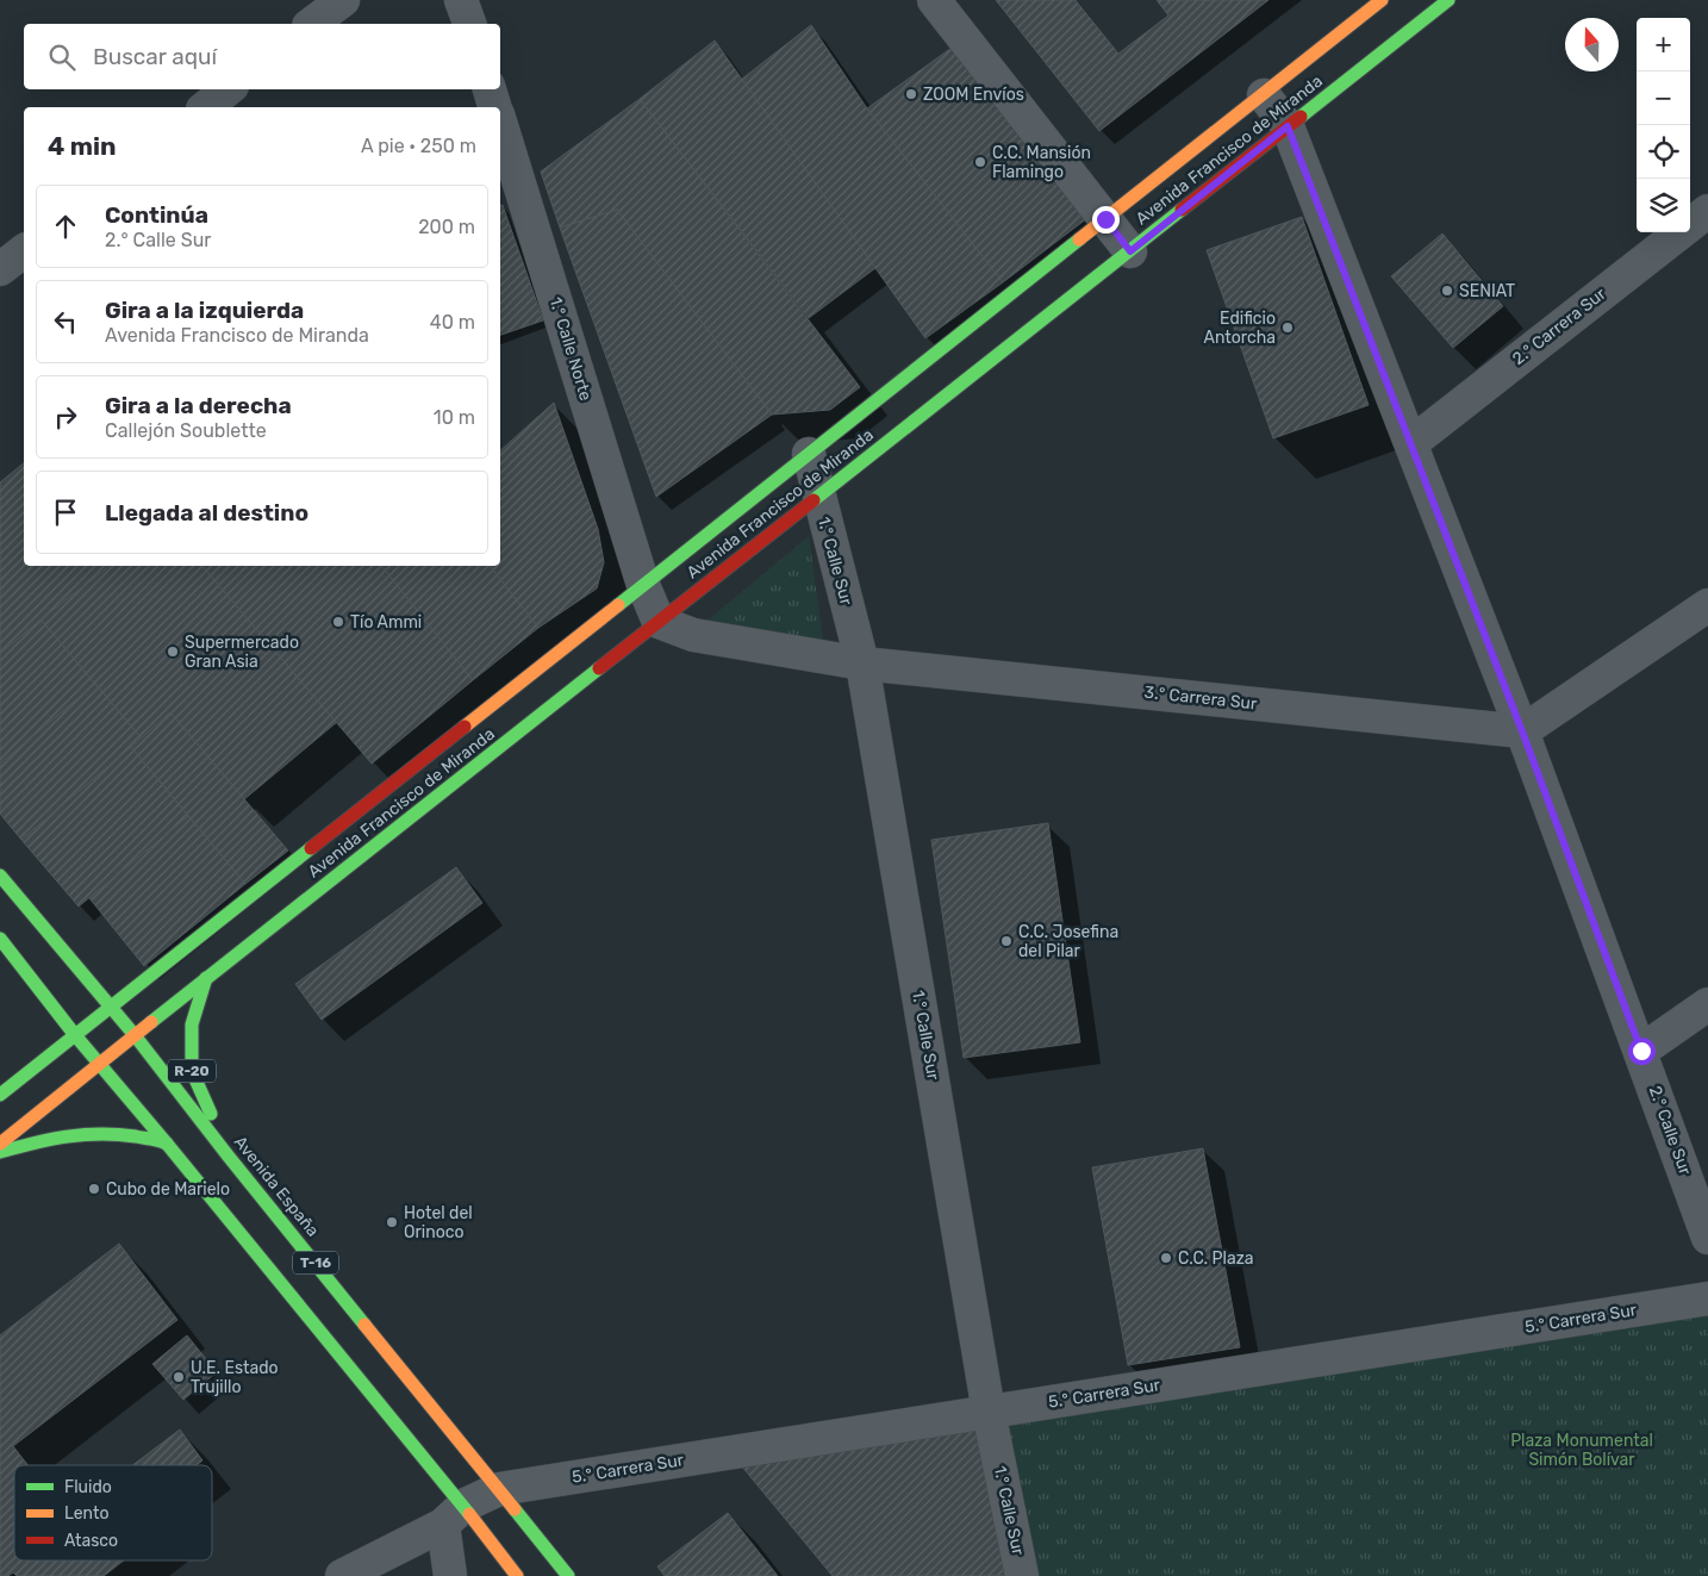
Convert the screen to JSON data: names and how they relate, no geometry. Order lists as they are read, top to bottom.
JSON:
{
  "streets": {
    "main road": [
      "Avenida Francisco de Miranda",
      "R-20",
      "Avenida España",
      "T-16"
    ],
    "street": [
      "2.° Carrera Sur",
      "1.° Calle Norte",
      "1.° Calle Sur",
      "3.° Carrera Sur",
      "2.° Calle Sur",
      "5.° Carrera Sur"
    ]
  },
  "crossings": [
    ["Avenida Francisco de Miranda", "1.° Calle Norte"],
    ["Avenida Francisco de Miranda", "1.° Calle Sur"],
    ["Avenida Francisco de Miranda", "3.° Carrera Sur"],
    ["Avenida Francisco de Miranda", "R-20"],
    ["Avenida Francisco de Miranda", "2.° Calle Sur"],
    ["Avenida Francisco de Miranda", "Avenida España"],
    ["Avenida Francisco de Miranda", "T-16"],
    ["2.° Carrera Sur", "2.° Calle Sur"],
    ["1.° Calle Norte", "3.° Carrera Sur"],
    ["1.° Calle Sur", "3.° Carrera Sur"],
    ["1.° Calle Sur", "5.° Carrera Sur"],
    ["3.° Carrera Sur", "2.° Calle Sur"],
    ["R-20", "Avenida España"],
    ["Avenida España", "5.° Carrera Sur"],
    ["T-16", "5.° Carrera Sur"]
  ],
  "parks": ["Plaza Monumental Simón Bolívar"],
  "places": [
    "ZOOM Envíos",
    "C.C. Mansión Flamingo",
    "SENIAT",
    "Edificio Antorcha",
    "Tío Ammi",
    "Supermercado Gran Asia",
    "C.C. Josefina del Pilar",
    "Cubo de Marielo",
    "Hotel del Orinoco",
    "C.C. Plaza",
    "U.E. Estado Trujillo"
  ],
  "legend": ["Fluido", "Lento", "Atasco"],
  "north": "top",
  "page": {
    "map_buttons": ["+", "−"],
    "search": "Buscar aquí",
    "heading": ["4 min", "A pie · 250 m"],
    "list": [
      ["Continúa", "2.° Calle Sur", "200 m"],
      ["Gira a la izquierda", "Avenida Francisco de Miranda", "40 m"],
      ["Gira a la derecha", "Callejón Soublette", "10 m"],
      "Llegada al destino"
    ]
  }
}
